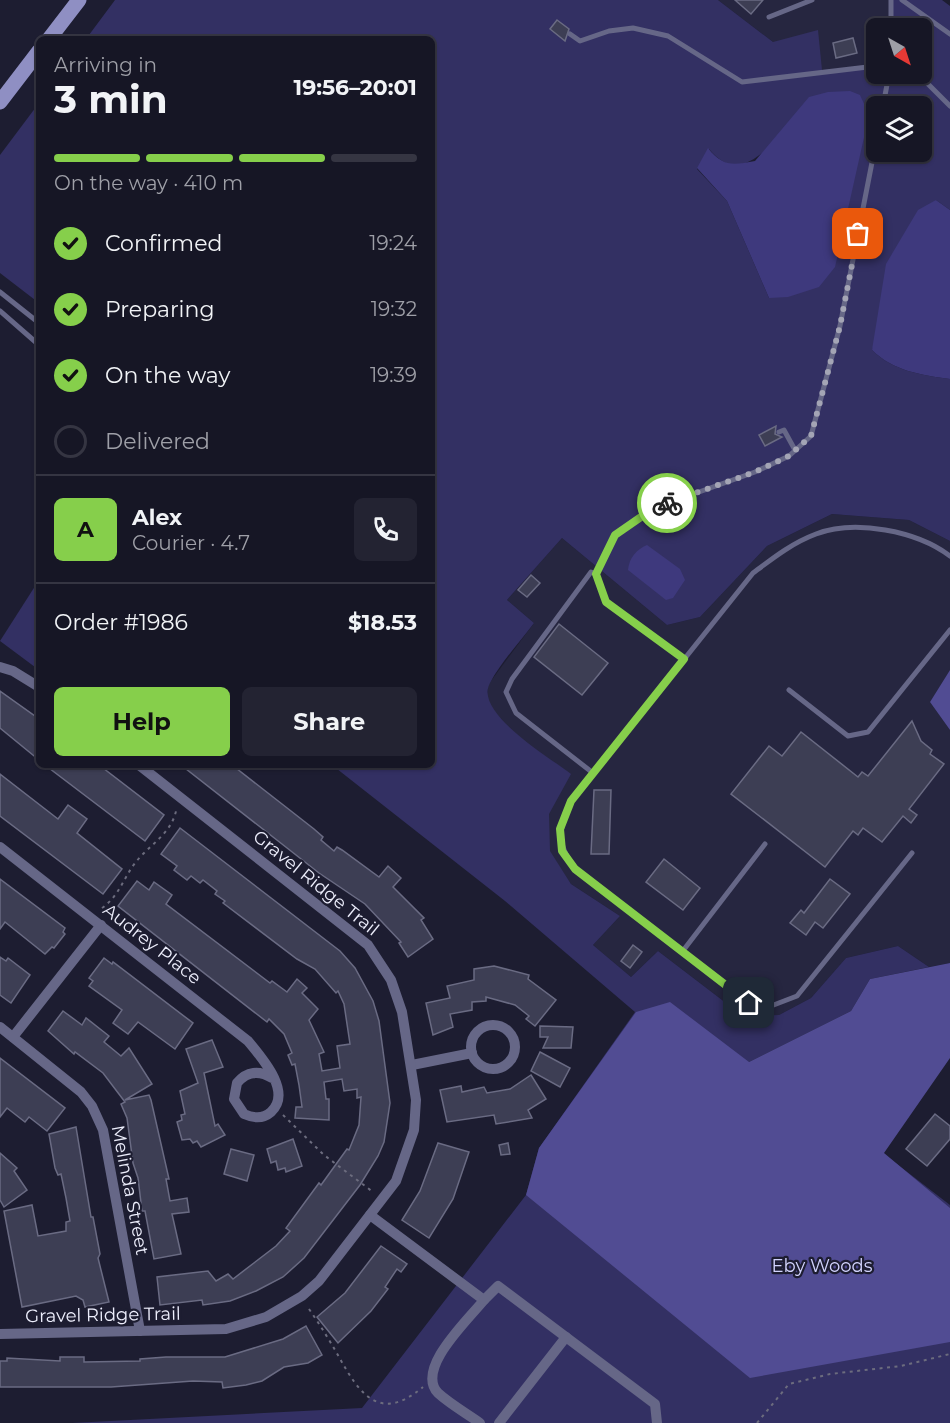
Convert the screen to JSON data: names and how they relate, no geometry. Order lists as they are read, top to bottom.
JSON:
{
  "streets": {
    "street": ["Gravel Ridge Trail", "Audrey Place", "Melinda Street"]
  },
  "crossings": [
    ["Gravel Ridge Trail", "Melinda Street"]
  ],
  "parks": ["Eby Woods"],
  "north": "bottom right",
  "page": {
    "heading": ["3 min", "Arriving in", "19:56–20:01"],
    "panel": [
      "Alex",
      "Courier · 4.7",
      "Order #1986",
      "$18.53"
    ],
    "bar": "On the way · 410 m",
    "list": [
      ["Confirmed", "19:24"],
      ["Preparing", "19:32"],
      ["On the way", "19:39"],
      "Delivered"
    ],
    "round": "A",
    "buttons": ["Help", "Share"]
  }
}
